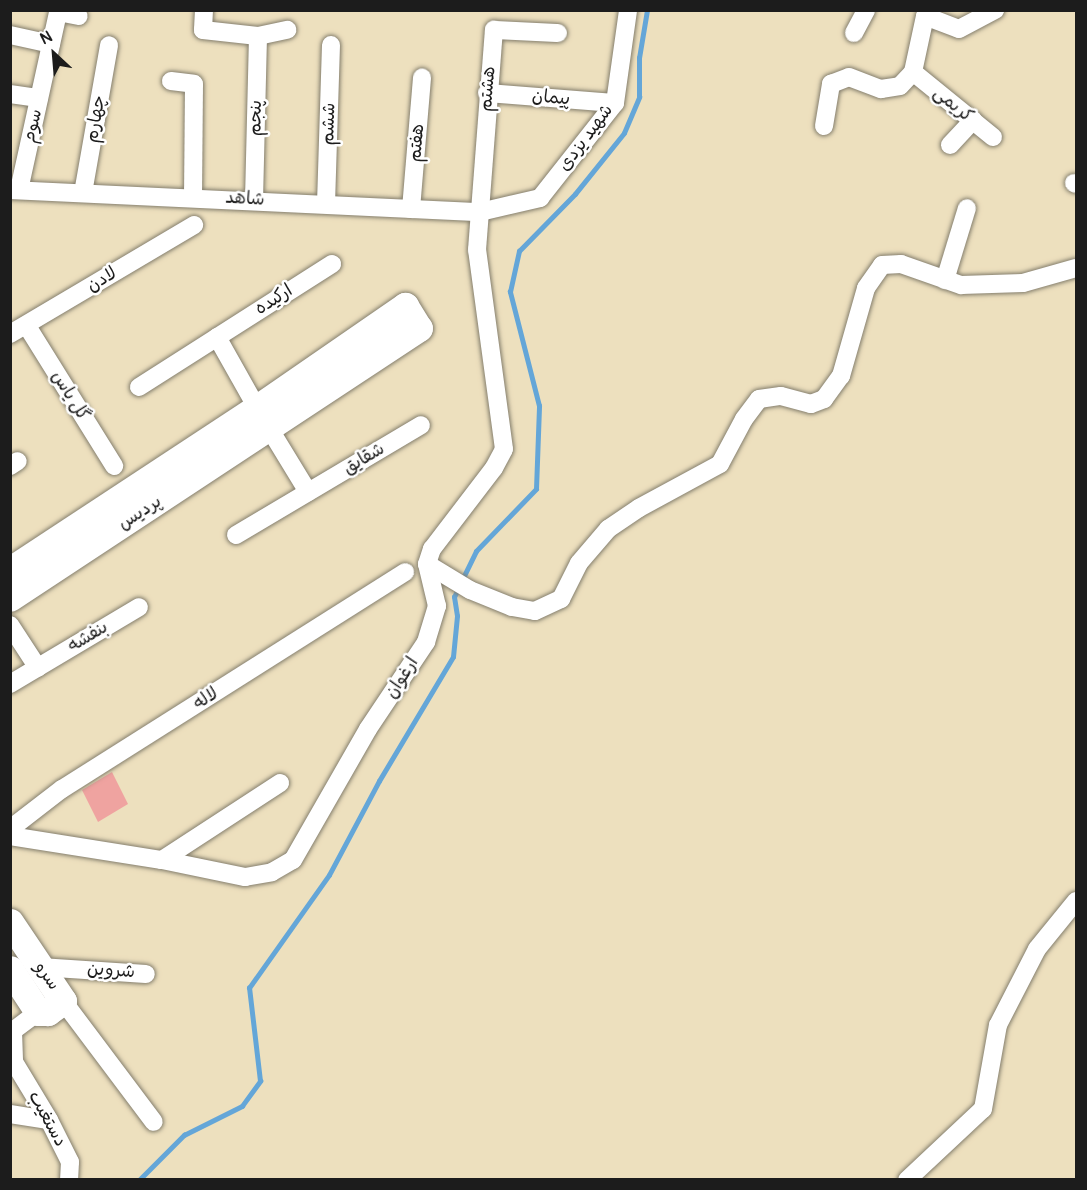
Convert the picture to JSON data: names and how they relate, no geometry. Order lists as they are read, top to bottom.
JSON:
{
  "streets": {
    "street": [
      "هشتم",
      "پیمان",
      "کریمی",
      "پنجم",
      "چهارم",
      "ششم",
      "سوم",
      "شهید یزدی",
      "هفتم",
      "شاهد",
      "لادن",
      "ارکیده",
      "گل یاس",
      "شقایق",
      "پردیس",
      "بنفشه",
      "ارغوان",
      "لاله",
      "شروین",
      "سرو",
      "دستغیب"
    ]
  },
  "crossings": [
    ["هشتم", "پیمان"],
    ["هشتم", "شهید یزدی"],
    ["هشتم", "شاهد"],
    ["پیمان", "شهید یزدی"],
    ["پنجم", "شاهد"],
    ["چهارم", "شاهد"],
    ["ششم", "شاهد"],
    ["سوم", "شاهد"],
    ["شهید یزدی", "شاهد"],
    ["هفتم", "شاهد"],
    ["لادن", "گل یاس"],
    ["شروین", "سرو"]
  ],
  "north": "top left"
}
